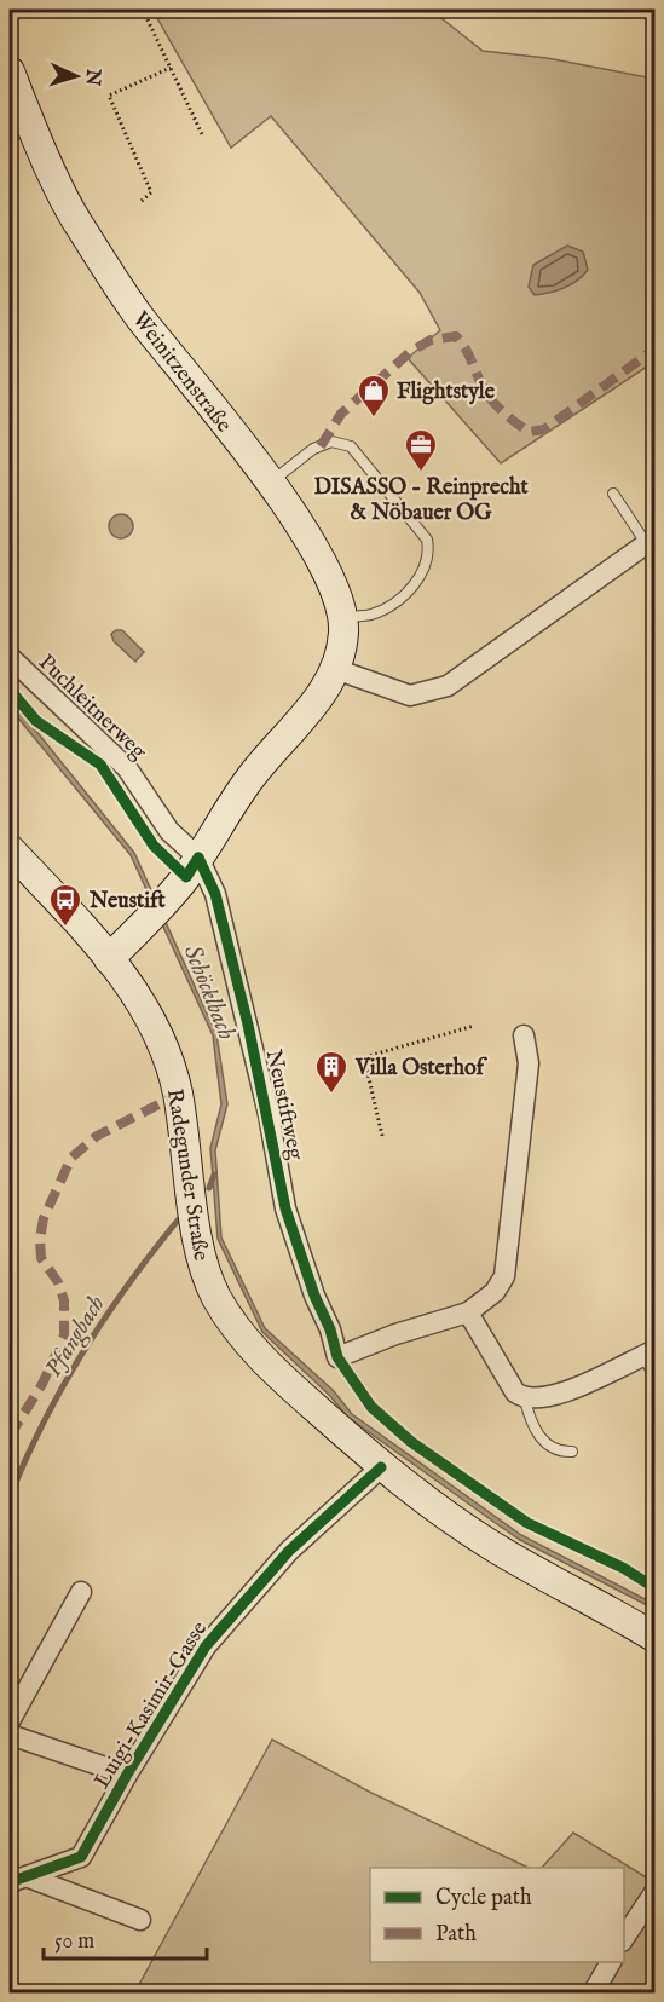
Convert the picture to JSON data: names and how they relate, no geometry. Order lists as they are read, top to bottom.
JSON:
{
  "streets": {
    "main road": ["Weinitzenstraße", "Radegunder Straße"],
    "street": ["Puchleitnerweg", "Neustiftweg", "Luigi-Kasimir-Gasse"]
  },
  "crossings": [
    ["Weinitzenstraße", "Puchleitnerweg"],
    ["Weinitzenstraße", "Neustiftweg"],
    ["Weinitzenstraße", "Radegunder Straße"],
    ["Puchleitnerweg", "Neustiftweg"],
    ["Radegunder Straße", "Luigi-Kasimir-Gasse"]
  ],
  "water": ["Schöcklbach", "Pfangbach"],
  "places": {
    "shop": ["Flightstyle"],
    "office": ["DISASSO - Reinprecht & Nöbauer OG"],
    "bus stop": ["Neustift"],
    "building": ["Villa Osterhof"]
  },
  "legend": ["Cycle path", "Path"],
  "scale_bar": "50 m",
  "north": "right"
}
